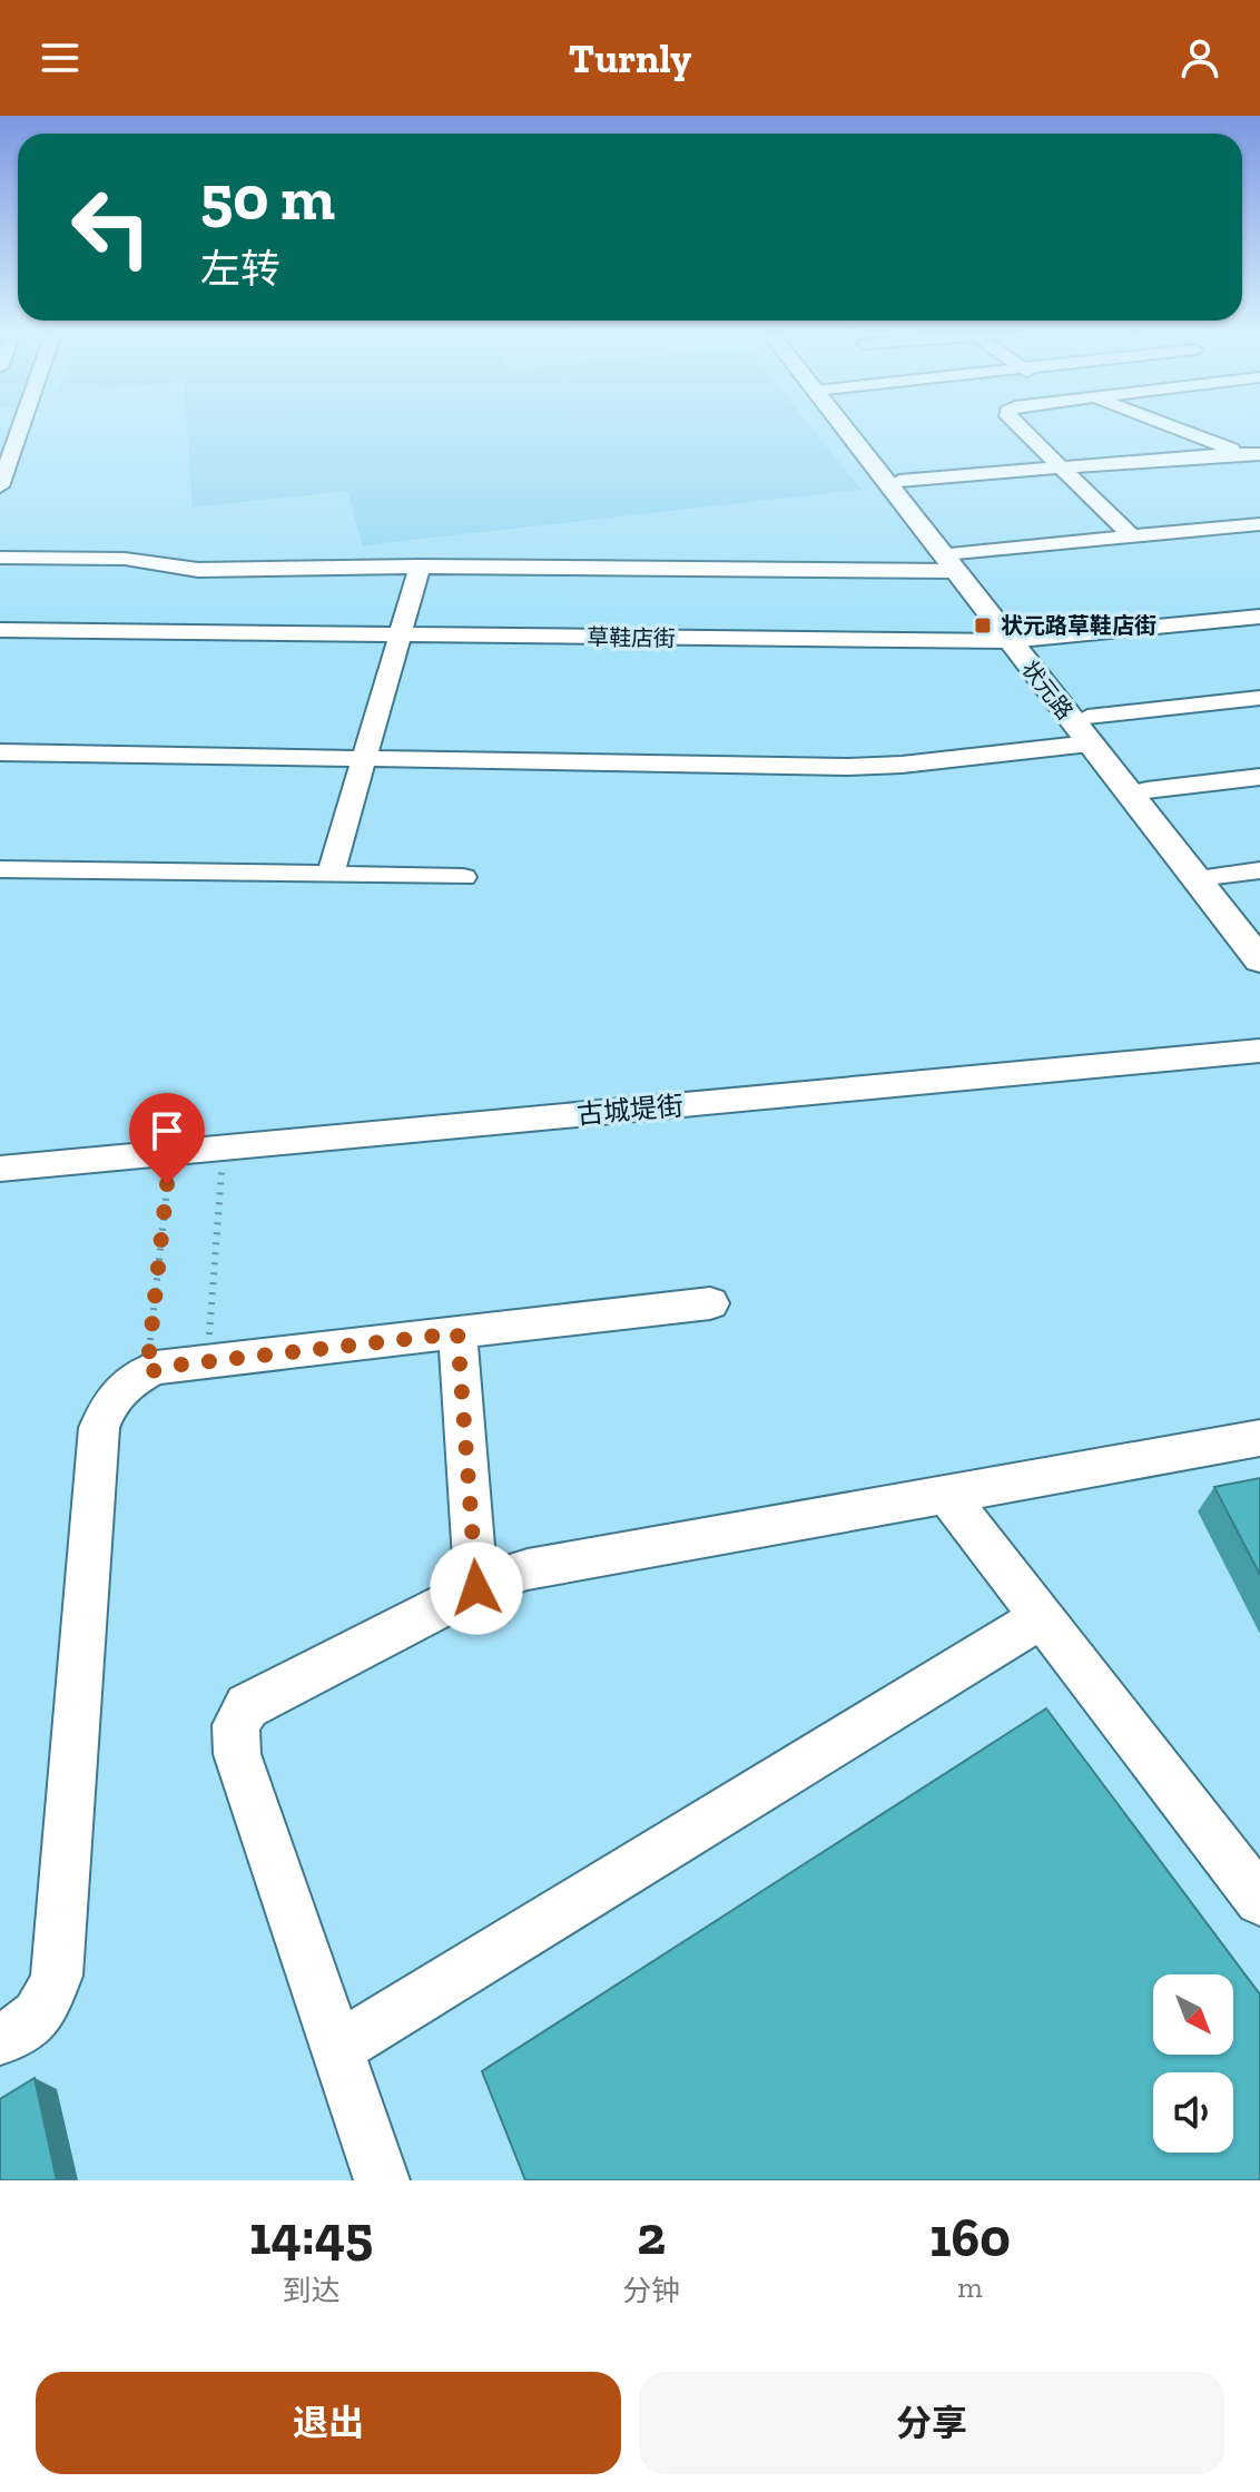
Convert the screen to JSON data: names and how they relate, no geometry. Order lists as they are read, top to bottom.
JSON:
{
  "streets": {
    "main road": ["状元路"],
    "street": ["草鞋店街", "古城堤街"]
  },
  "crossings": [
    ["草鞋店街", "状元路"]
  ],
  "places": {
    "transit": ["状元路草鞋店街"]
  },
  "north": "bottom right",
  "page": {
    "header": "Turnly",
    "turn": ["50 m", "左转"],
    "eta": [
      "14:45",
      "到达",
      "2",
      "分钟",
      "160",
      "m"
    ],
    "buttons": ["退出", "分享"]
  }
}
